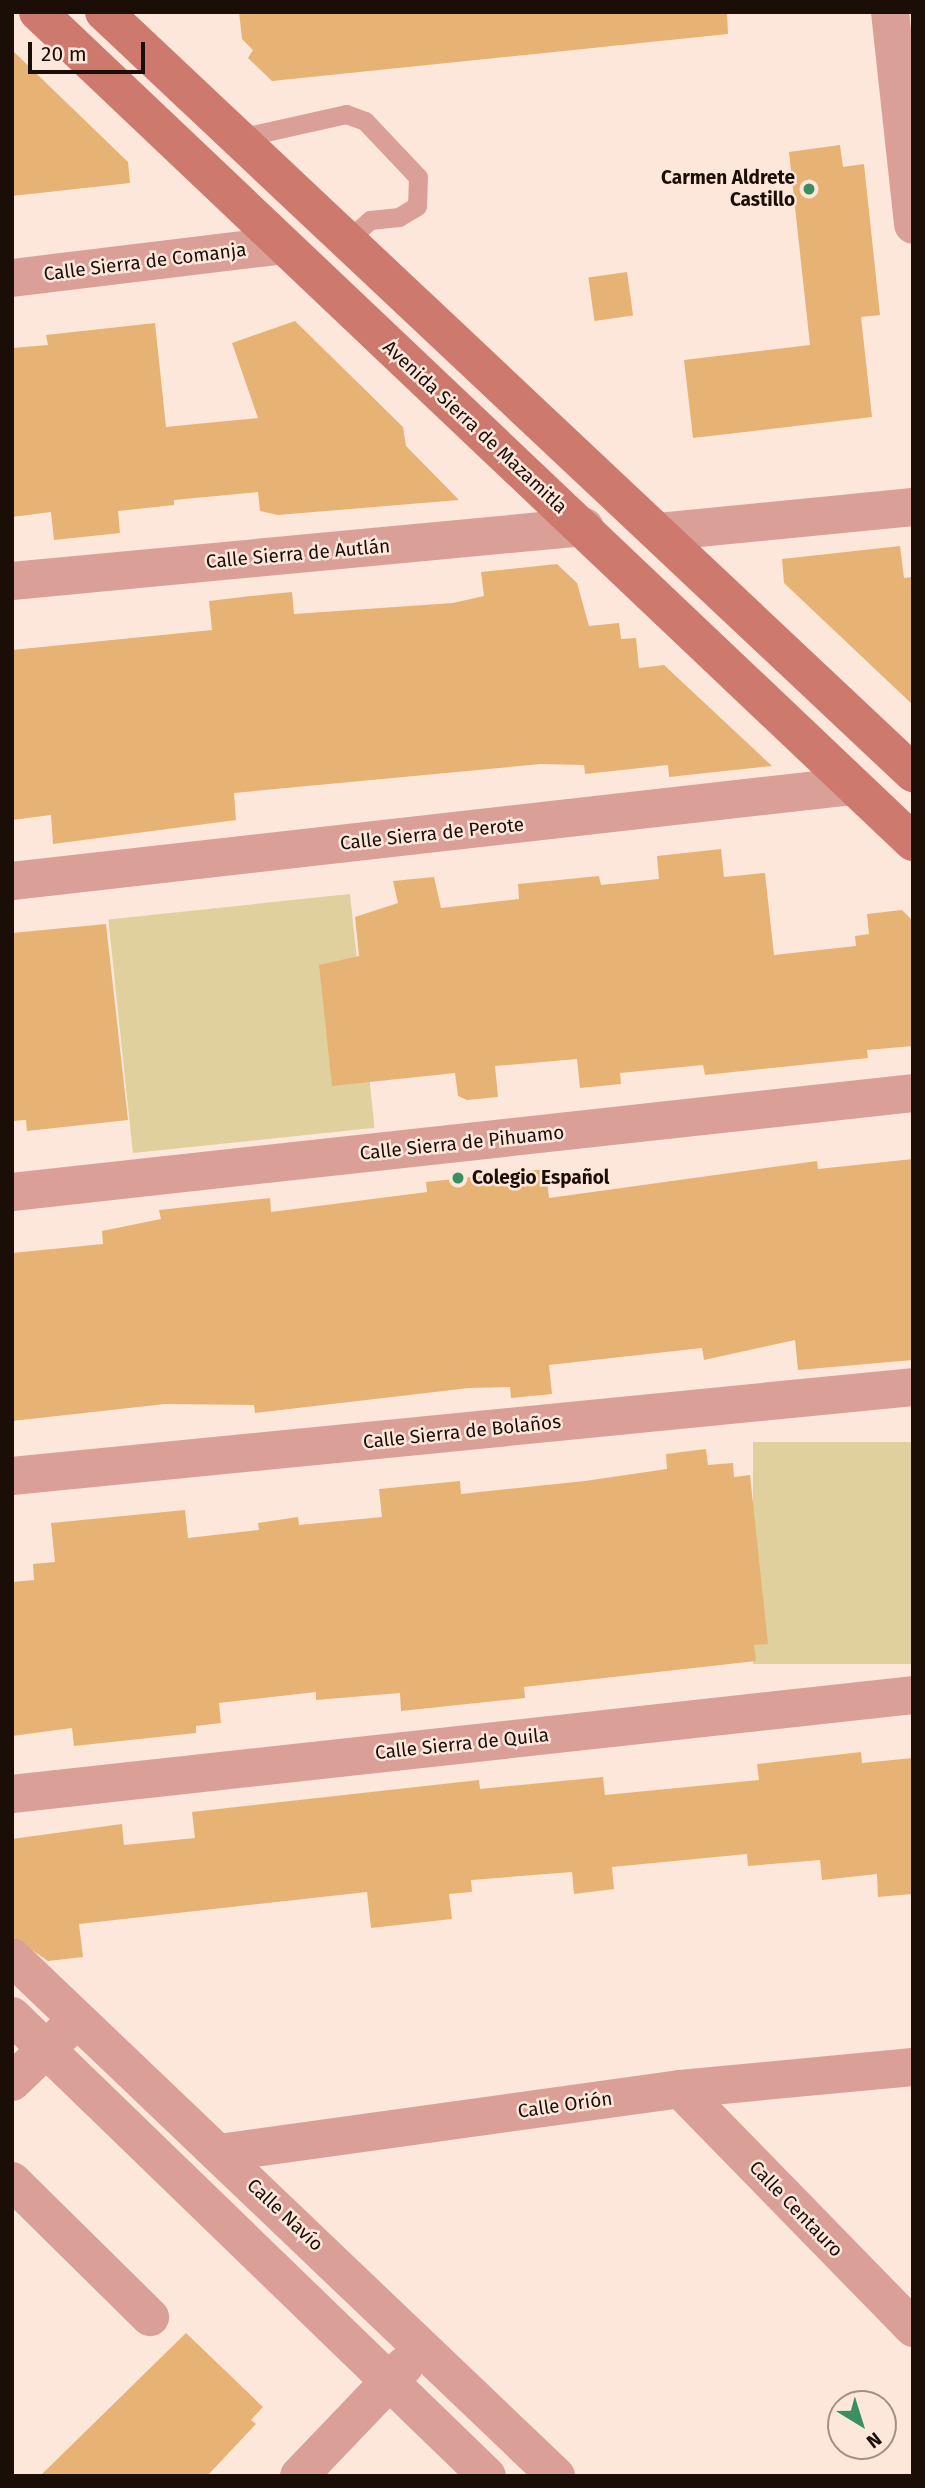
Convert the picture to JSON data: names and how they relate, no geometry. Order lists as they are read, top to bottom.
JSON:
{
  "streets": {
    "street": [
      "Calle Sierra de Comanja",
      "Avenida Sierra de Mazamitla",
      "Calle Sierra de Autlán",
      "Calle Sierra de Perote",
      "Calle Sierra de Pihuamo",
      "Calle Sierra de Bolaños",
      "Calle Sierra de Quila",
      "Calle Orión",
      "Calle Centauro",
      "Calle Navío"
    ]
  },
  "crossings": [
    ["Calle Sierra de Comanja", "Avenida Sierra de Mazamitla"],
    ["Avenida Sierra de Mazamitla", "Calle Sierra de Autlán"],
    ["Avenida Sierra de Mazamitla", "Calle Sierra de Perote"],
    ["Calle Orión", "Calle Centauro"],
    ["Calle Orión", "Calle Navío"]
  ],
  "places": ["Carmen Aldrete Castillo", "Colegio Español"],
  "scale_bar": "20 m",
  "north": "bottom right"
}
